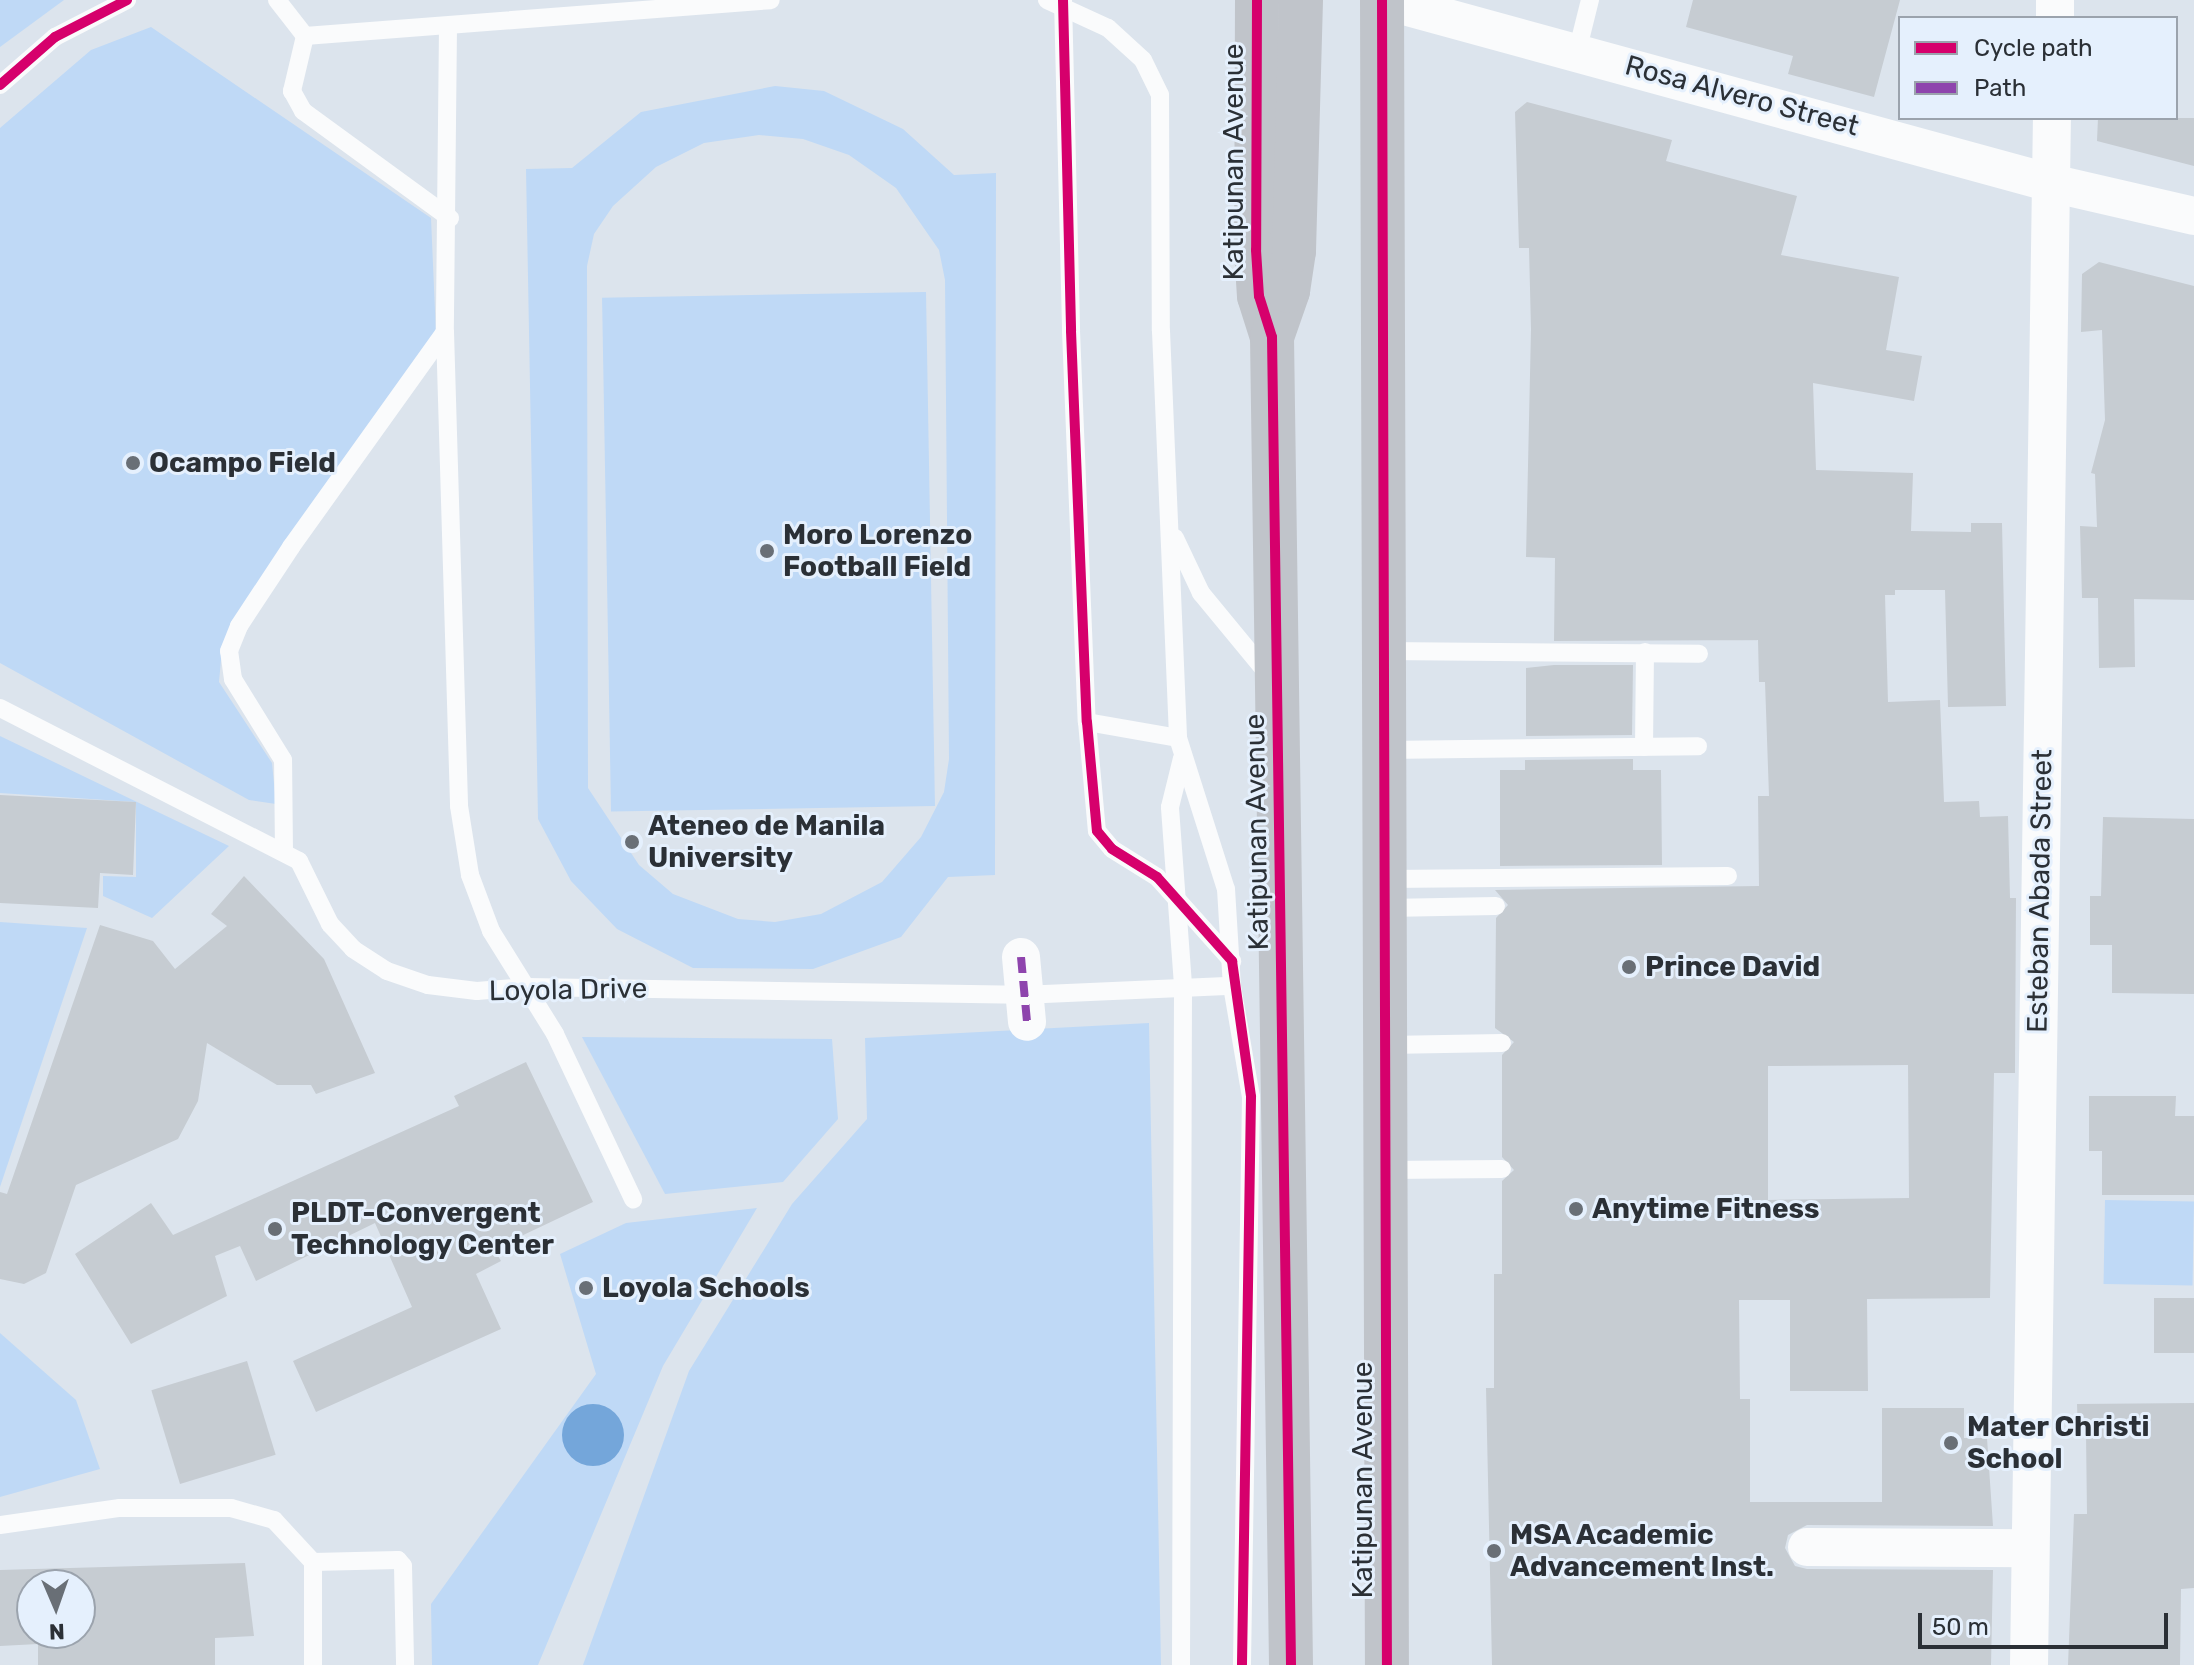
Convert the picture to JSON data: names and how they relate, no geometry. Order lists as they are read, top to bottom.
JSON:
{
  "streets": {
    "main road": ["Katipunan Avenue"],
    "street": ["Rosa Alvero Street", "Esteban Abada Street"],
    "lane": ["Loyola Drive"]
  },
  "crossings": [
    ["Rosa Alvero Street", "Katipunan Avenue"],
    ["Rosa Alvero Street", "Esteban Abada Street"]
  ],
  "places": [
    "Ocampo Field",
    "Moro Lorenzo Football Field",
    "Ateneo de Manila University",
    "Prince David",
    "Anytime Fitness",
    "PLDT-Convergent Technology Center",
    "Loyola Schools",
    "Mater Christi School",
    "MSA Academic Advancement Inst."
  ],
  "legend": ["Cycle path", "Path"],
  "scale_bar": "50 m",
  "north": "bottom"
}
